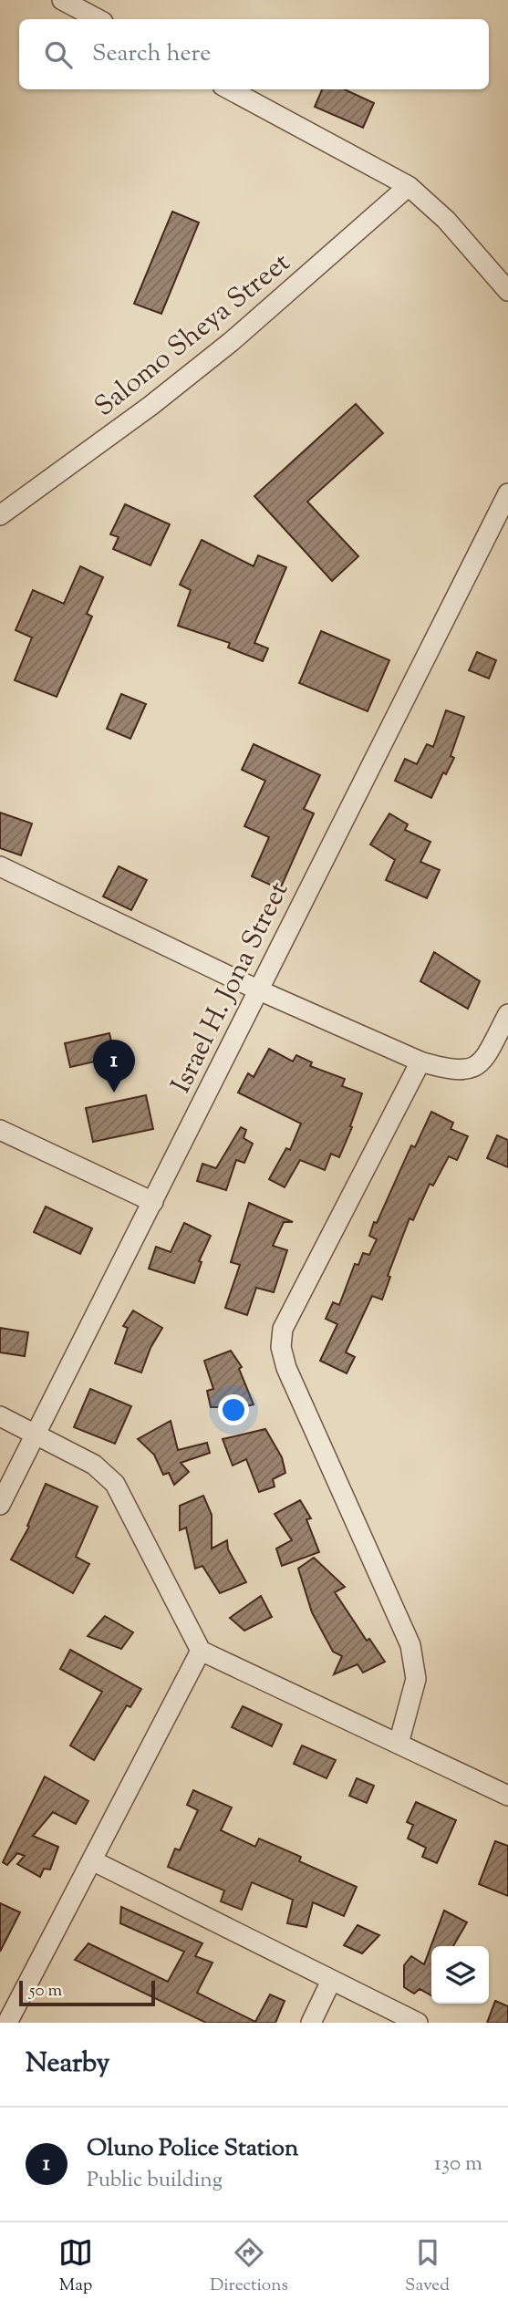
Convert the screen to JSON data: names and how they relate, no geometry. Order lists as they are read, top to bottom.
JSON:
{
  "streets": {
    "street": ["Salomo Sheya Street", "Israel H. Jona Street"]
  },
  "scale_bar": "50 m",
  "page": {
    "search": "Search here",
    "pins": "1",
    "scale": "50 m",
    "heading": "Nearby",
    "list": [
      {
        "mark": "1",
        "name": "Oluno Police Station",
        "note": "Public building",
        "value": "130 m"
      }
    ],
    "nav": ["Map", "Directions", "Saved"]
  }
}
